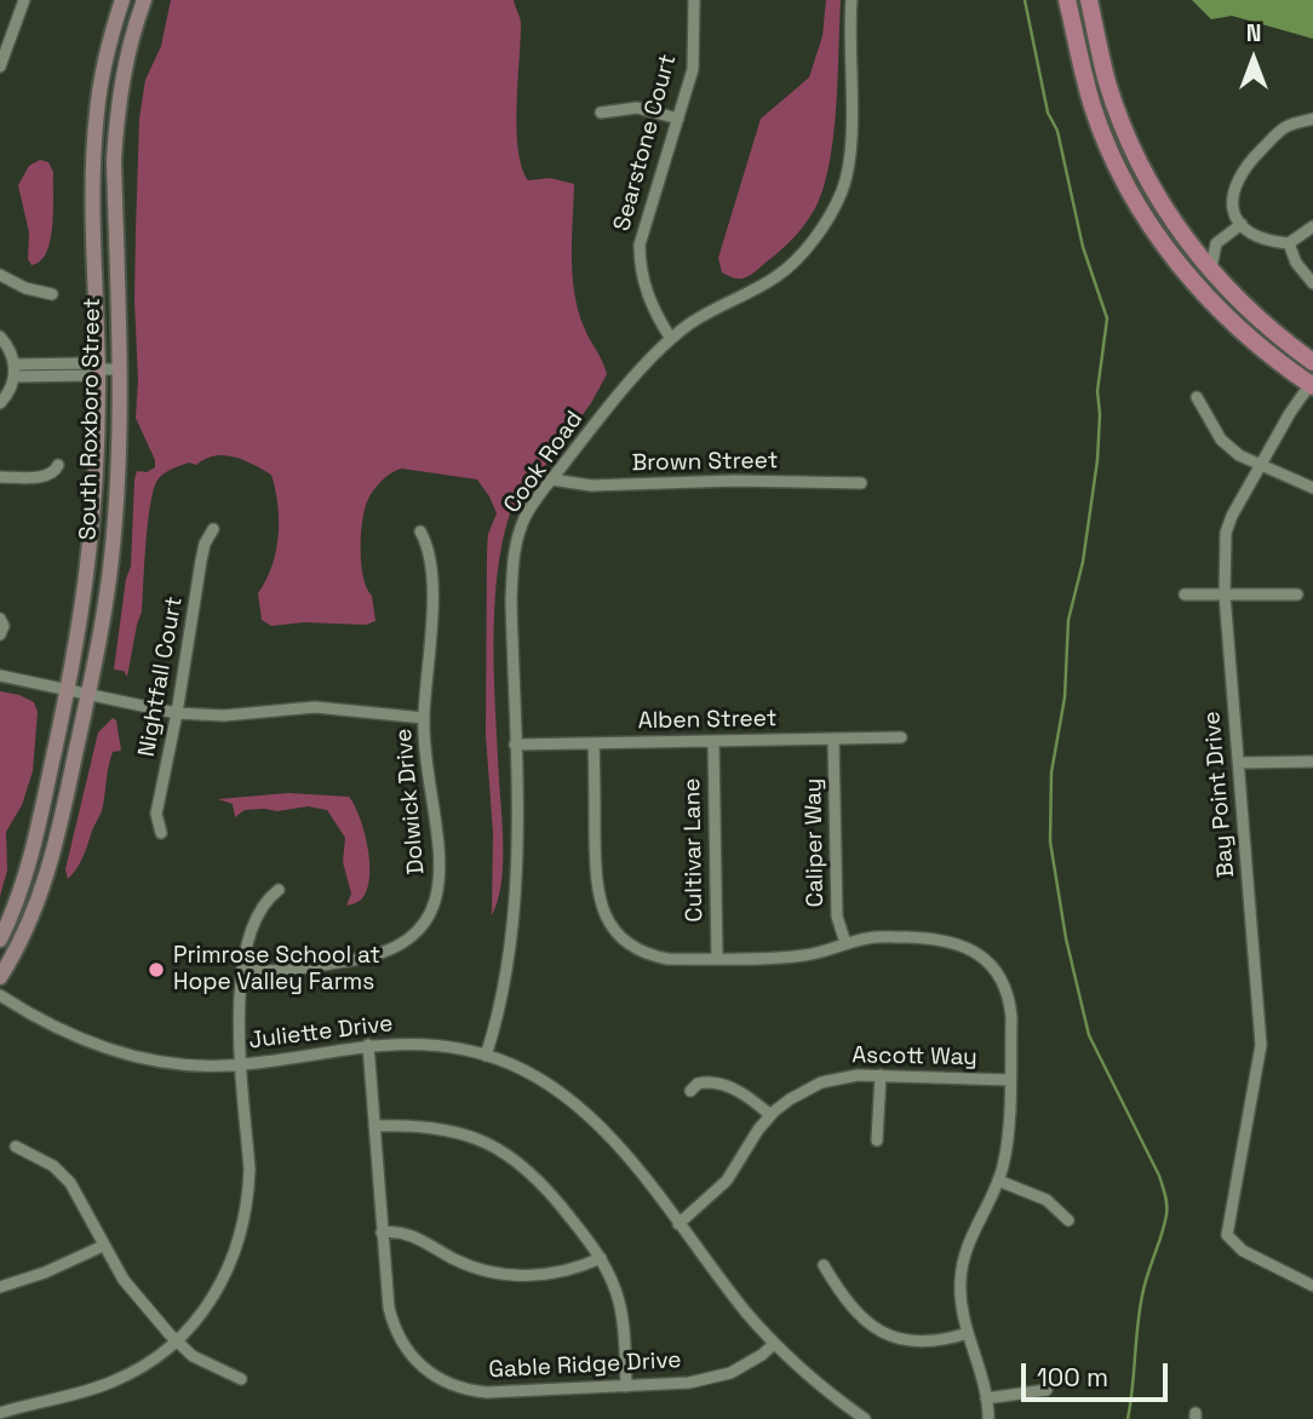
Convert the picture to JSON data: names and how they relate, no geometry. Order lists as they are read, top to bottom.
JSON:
{
  "streets": {
    "street": [
      "Searstone Court",
      "South Roxboro Street",
      "Cook Road",
      "Brown Street",
      "Nightfall Court",
      "Alben Street",
      "Bay Point Drive",
      "Dolwick Drive",
      "Caliper Way",
      "Cultivar Lane",
      "Juliette Drive",
      "Ascott Way",
      "Gable Ridge Drive"
    ]
  },
  "crossings": [
    ["Searstone Court", "Cook Road"],
    ["Cook Road", "Brown Street"],
    ["Cook Road", "Alben Street"],
    ["Cook Road", "Juliette Drive"],
    ["Alben Street", "Caliper Way"],
    ["Alben Street", "Cultivar Lane"],
    ["Juliette Drive", "Ascott Way"],
    ["Juliette Drive", "Gable Ridge Drive"]
  ],
  "places": ["Primrose School at Hope Valley Farms"],
  "scale_bar": "100 m",
  "north": "top"
}
